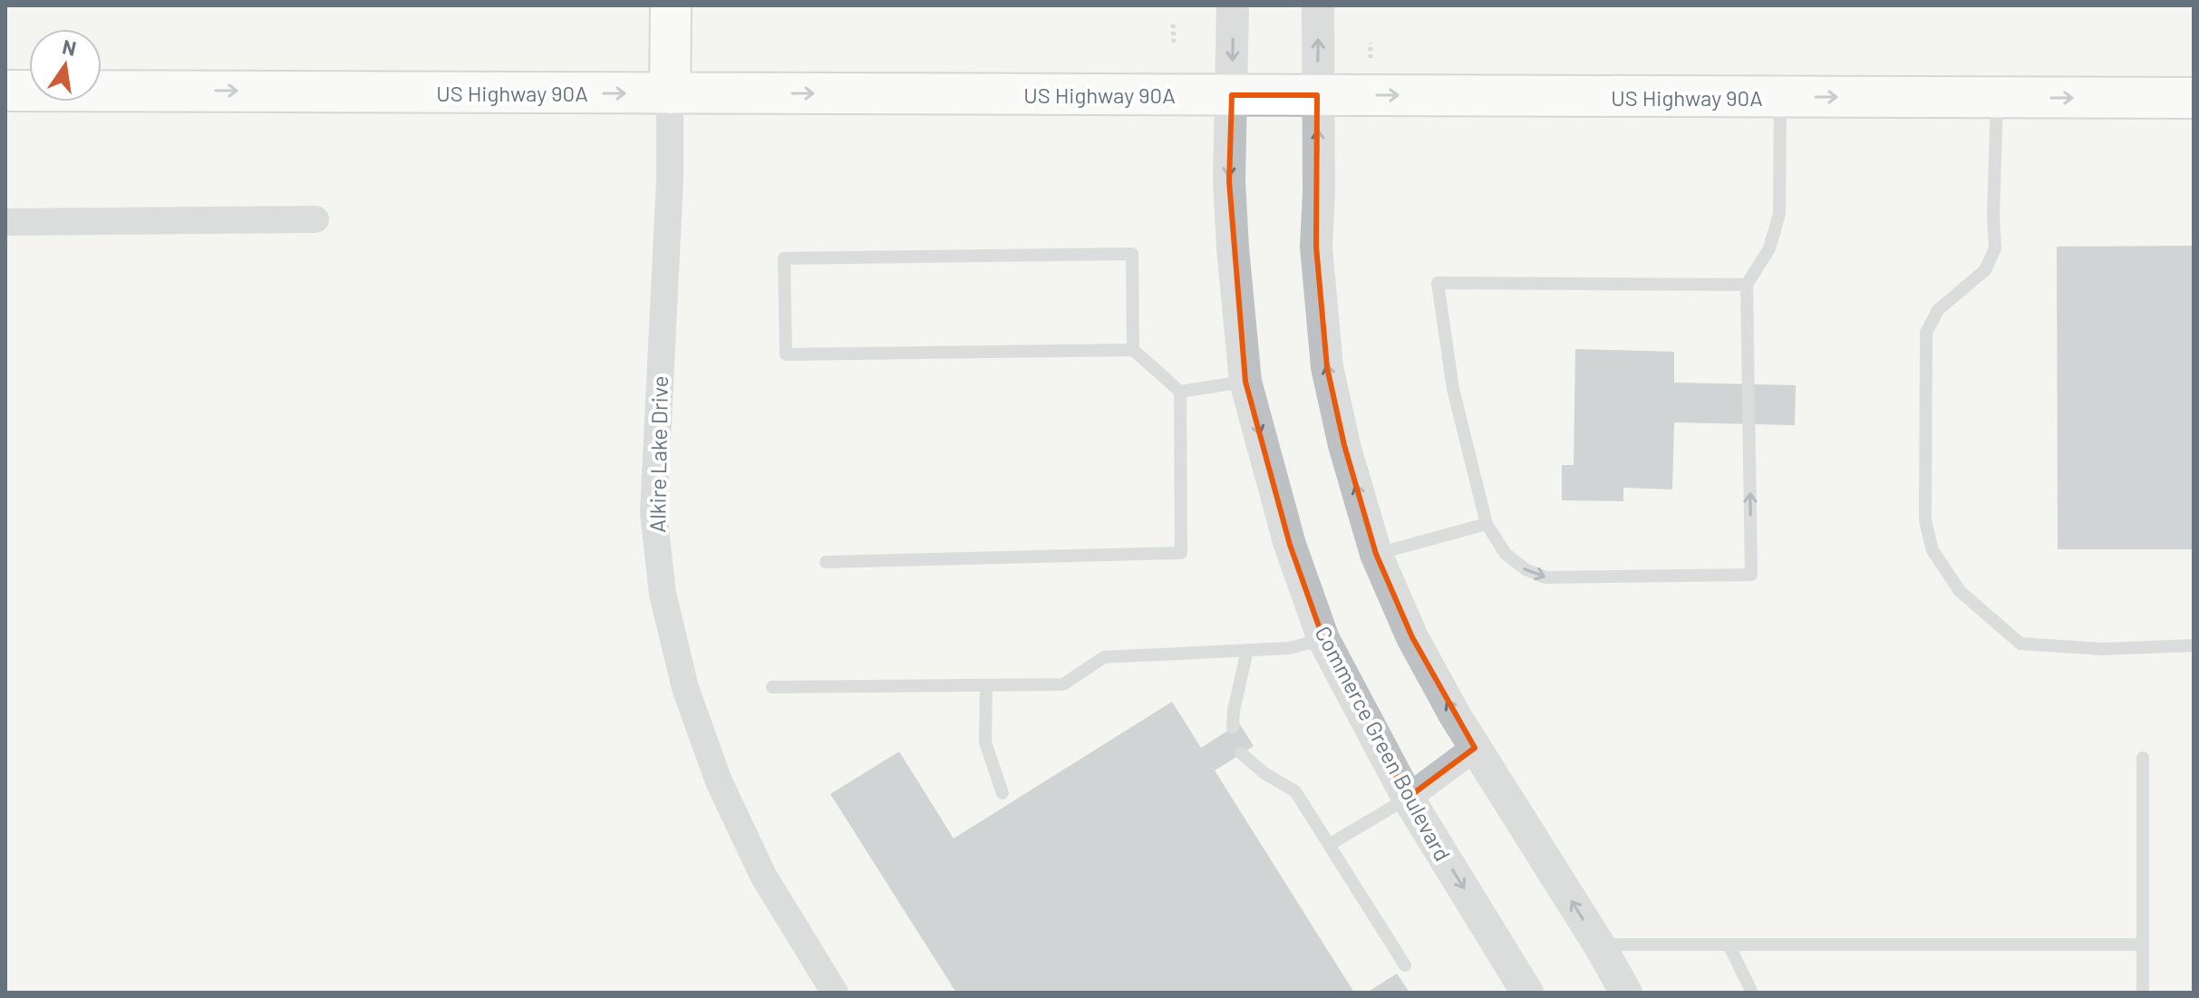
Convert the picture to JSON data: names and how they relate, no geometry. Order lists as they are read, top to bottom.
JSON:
{
  "streets": {
    "main road": ["US Highway 90A"],
    "street": ["Alkire Lake Drive", "Commerce Green Boulevard"]
  },
  "crossings": [
    ["US Highway 90A", "Alkire Lake Drive"],
    ["US Highway 90A", "Commerce Green Boulevard"]
  ],
  "one_way": ["US Highway 90A"],
  "north": "top"
}
